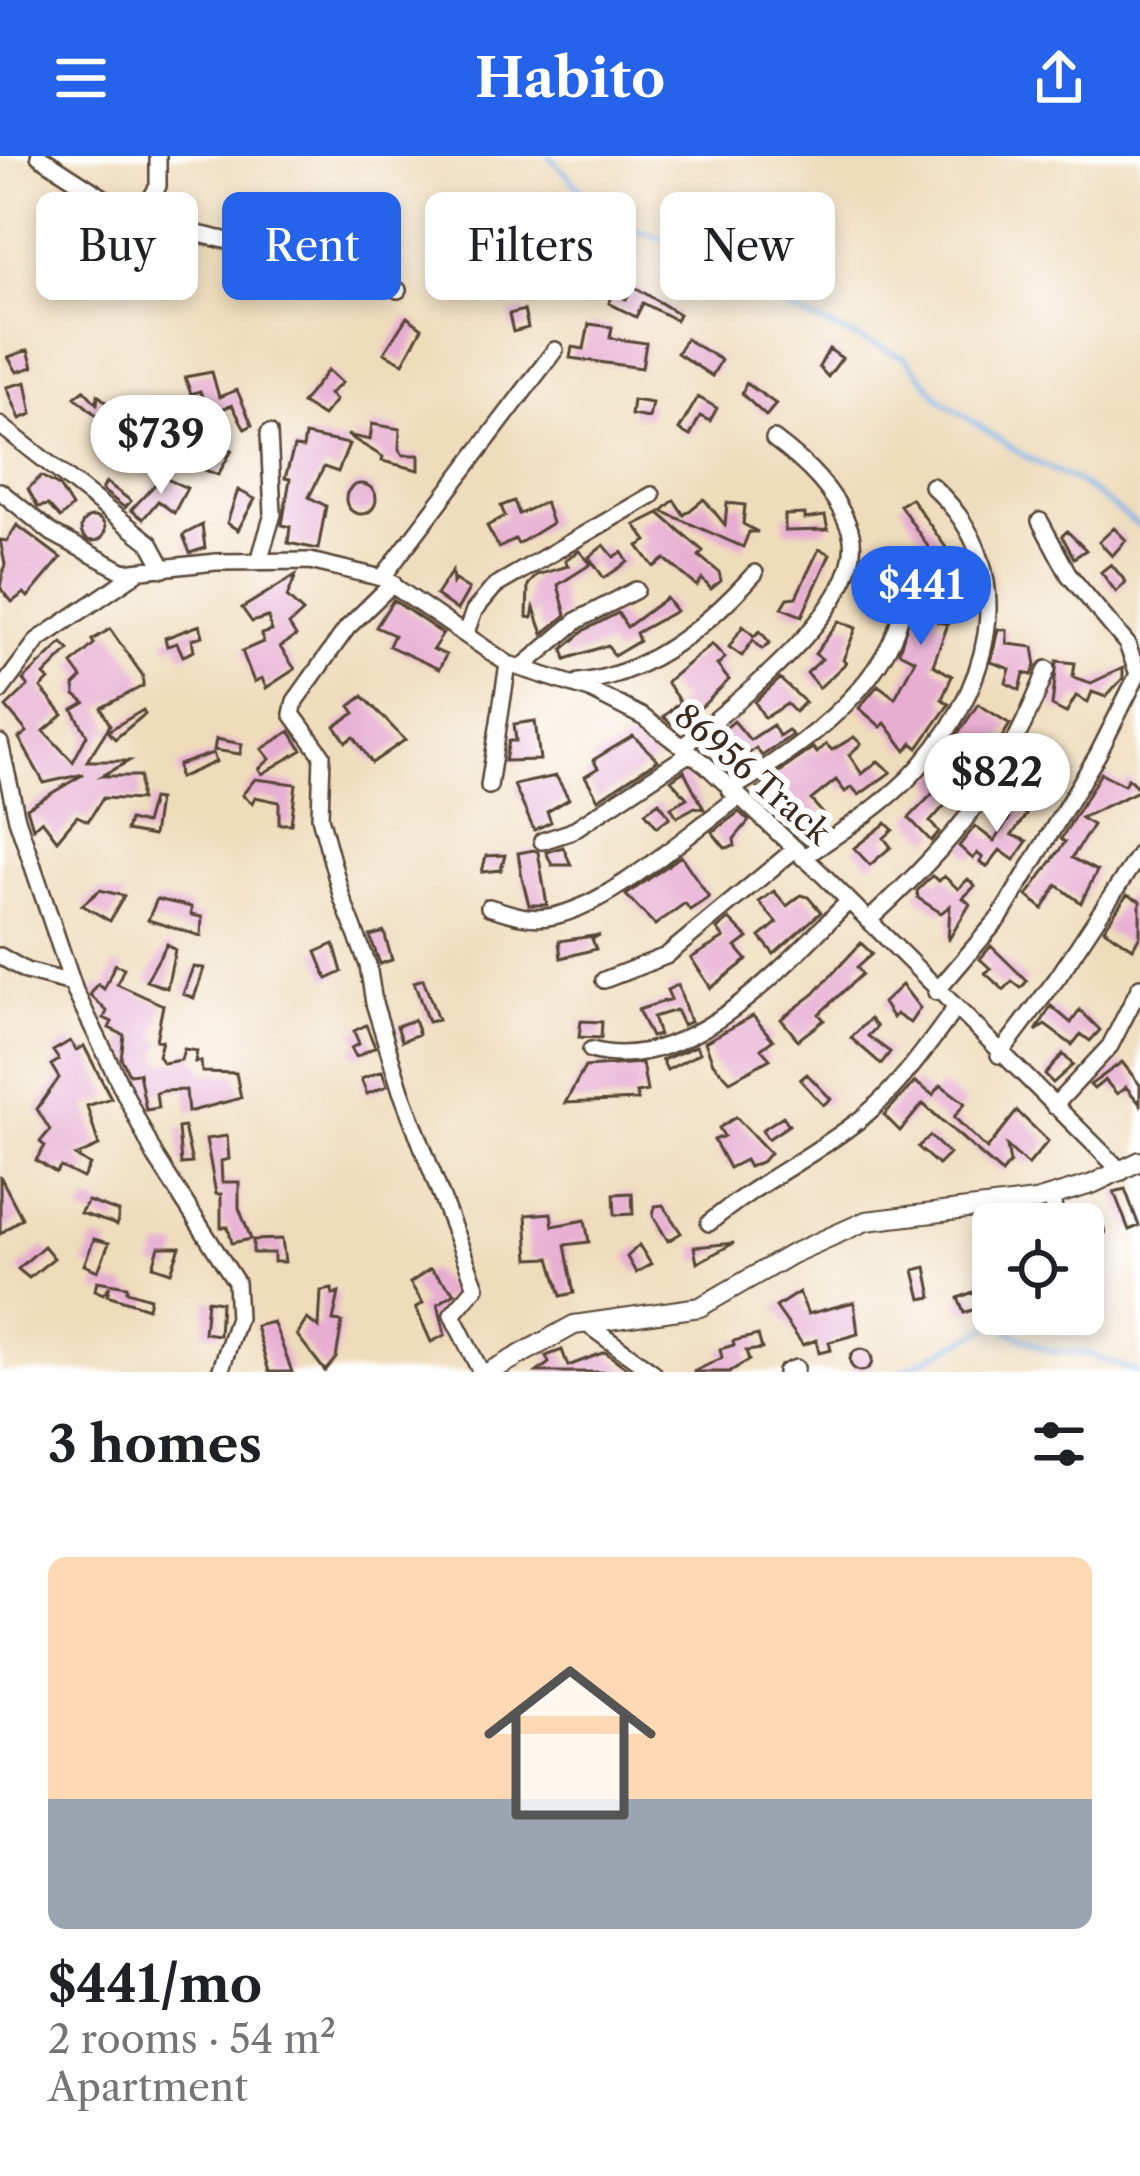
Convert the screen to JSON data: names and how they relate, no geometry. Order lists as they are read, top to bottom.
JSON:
{
  "streets": {
    "street": ["86956 Track"]
  },
  "page": {
    "header": "Habito",
    "chip": [
      "Buy",
      "Rent",
      "Filters",
      "New"
    ],
    "price": ["$739", "$441", "$822"],
    "heading": "3 homes",
    "list": [
      {
        "name": "$441/mo",
        "note": "2 rooms · 54 m² · Apartment"
      }
    ]
  }
}
